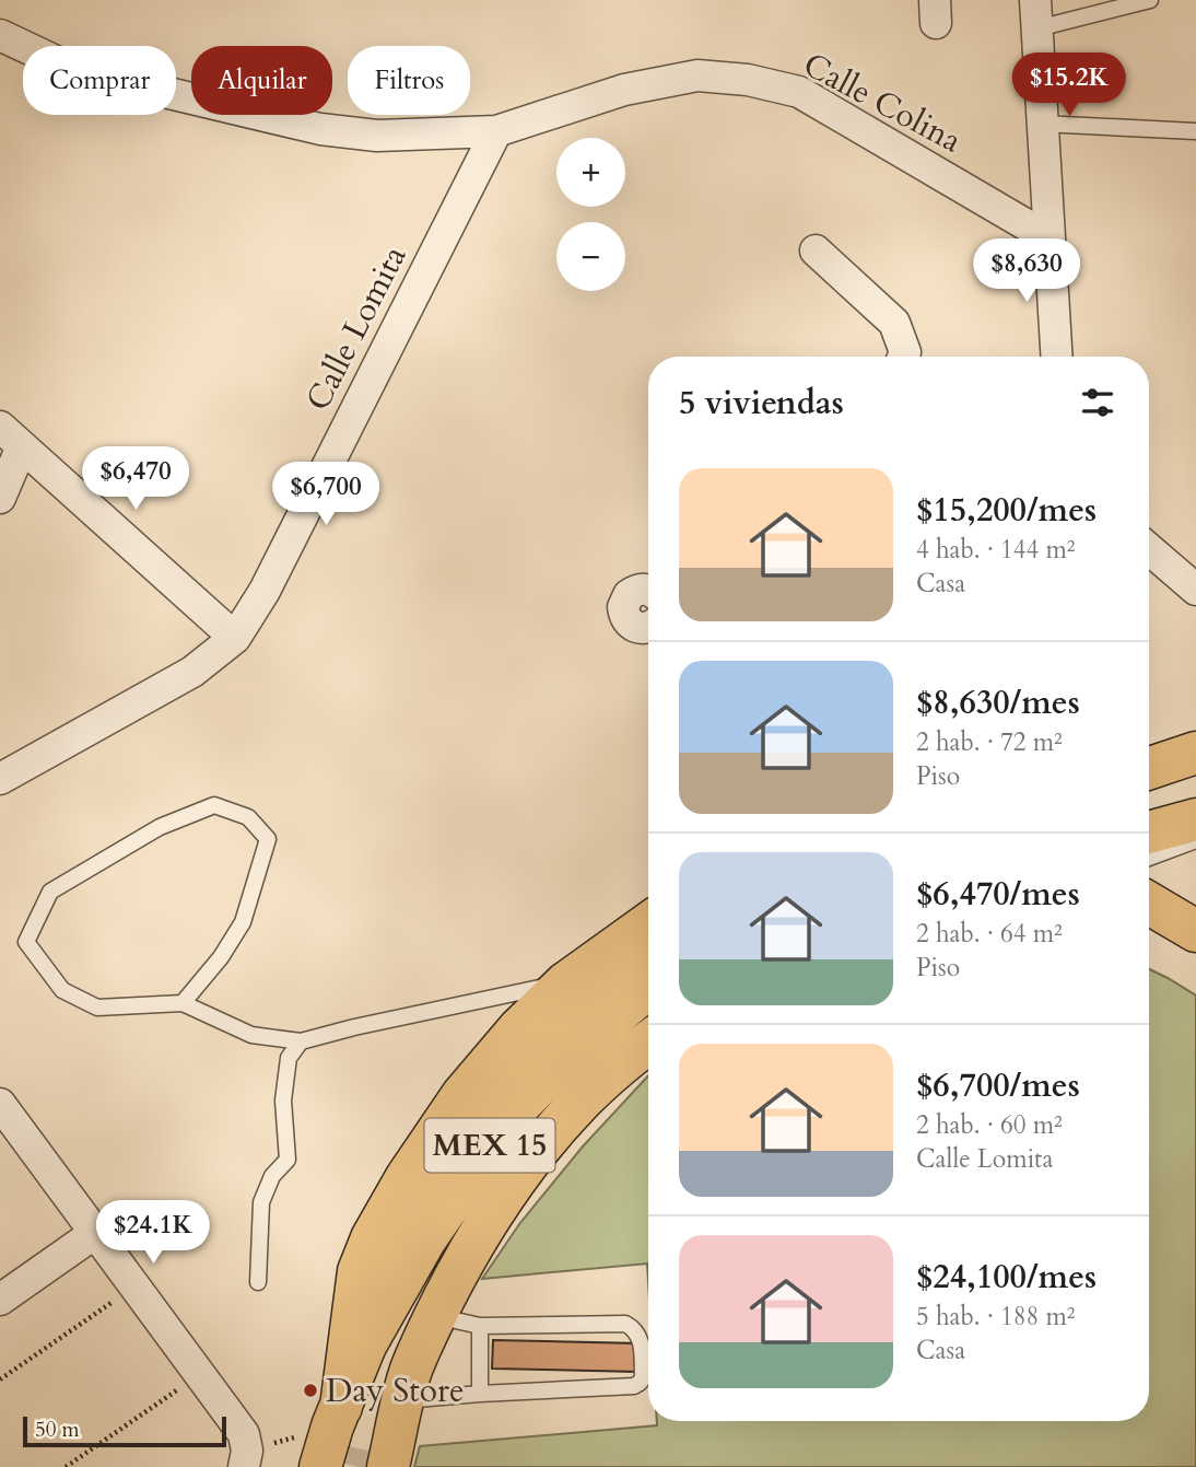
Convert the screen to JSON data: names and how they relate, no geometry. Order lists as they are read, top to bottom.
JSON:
{
  "streets": {
    "main road": ["MEX 15"],
    "street": ["Calle Colina", "Calle Lomita"]
  },
  "crossings": [
    ["Calle Colina", "Calle Lomita"]
  ],
  "places": ["Day Store"],
  "scale_bar": "50 m",
  "page": {
    "chip": ["Comprar", "Alquilar", "Filtros"],
    "price": [
      "$15.2K",
      "$8,630",
      "$6,470",
      "$6,700",
      "$24.1K"
    ],
    "map_buttons": ["+", "−"],
    "heading": "5 viviendas",
    "list": [
      {
        "name": "$15,200/mes",
        "note": "4 hab. · 144 m² · Casa"
      },
      {
        "name": "$8,630/mes",
        "note": "2 hab. · 72 m² · Piso"
      },
      {
        "name": "$6,470/mes",
        "note": "2 hab. · 64 m² · Piso"
      },
      {
        "name": "$6,700/mes",
        "note": "2 hab. · 60 m² · Calle Lomita"
      },
      {
        "name": "$24,100/mes",
        "note": "5 hab. · 188 m² · Casa"
      }
    ],
    "scale": "50 m"
  }
}
